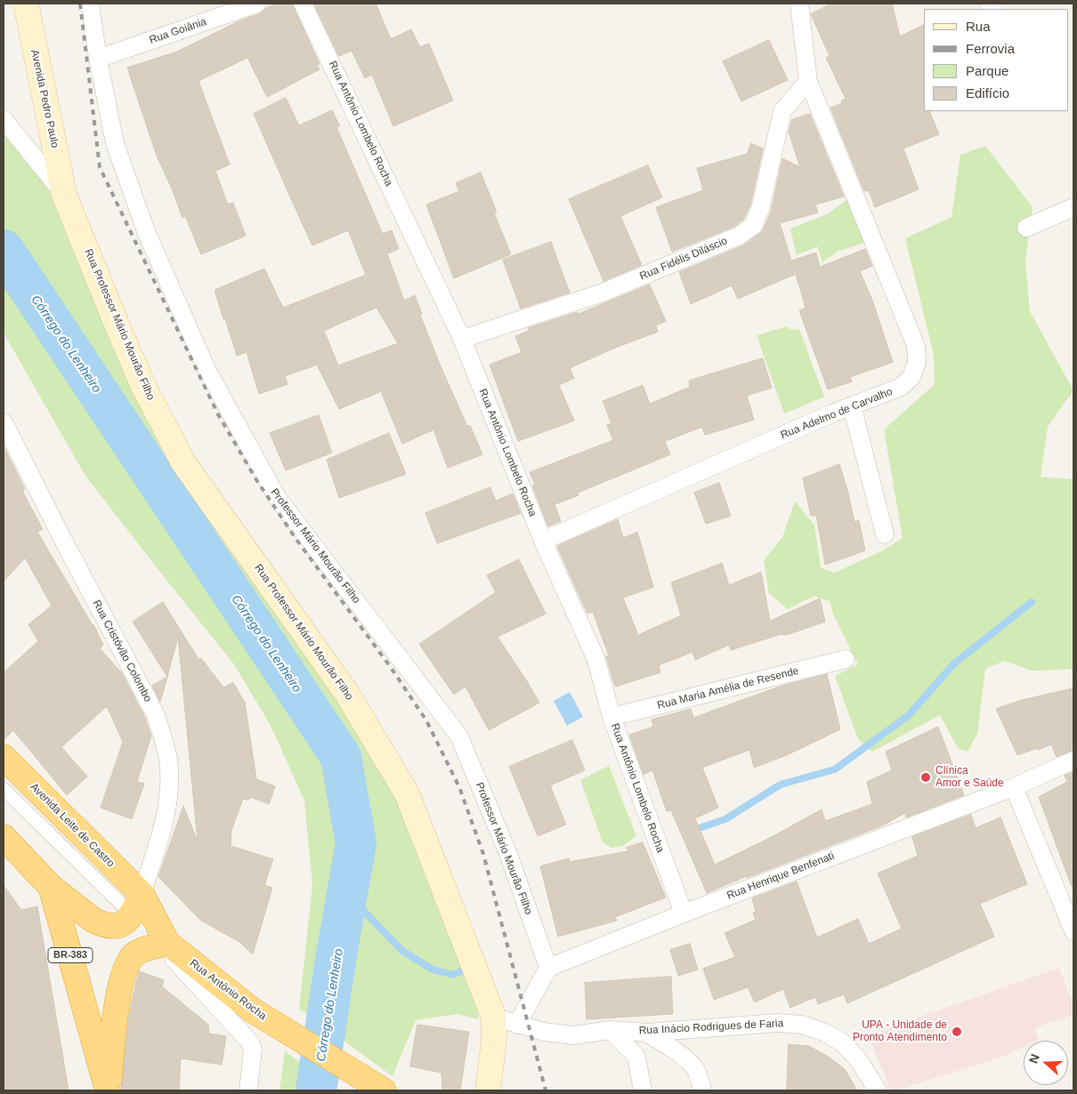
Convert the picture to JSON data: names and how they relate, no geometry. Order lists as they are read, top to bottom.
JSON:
{
  "streets": {
    "highway": ["Avenida Leite de Castro", "BR-383", "Rua Antônio Rocha"],
    "main road": ["Avenida Pedro Paulo", "Rua Professor Mário Mourão Filho"],
    "street": [
      "Rua Goiânia",
      "Rua Antônio Lombelo Rocha",
      "Rua Fidélis Diláscio",
      "Rua Adelmo de Carvalho",
      "Professor Mário Mourão Filho",
      "Rua Cristóvão Colombo",
      "Rua Maria Amélia de Resende",
      "Rua Henrique Benfenati",
      "Rua Inácio Rodrigues de Faria"
    ]
  },
  "crossings": [
    ["Rua Goiânia", "Professor Mário Mourão Filho"],
    ["Avenida Pedro Paulo", "Rua Professor Mário Mourão Filho"],
    ["Rua Antônio Lombelo Rocha", "Rua Fidélis Diláscio"],
    ["Rua Antônio Lombelo Rocha", "Rua Adelmo de Carvalho"],
    ["Rua Antônio Lombelo Rocha", "Rua Maria Amélia de Resende"],
    ["Rua Antônio Lombelo Rocha", "Rua Henrique Benfenati"],
    ["Rua Fidélis Diláscio", "Rua Adelmo de Carvalho"],
    ["Rua Professor Mário Mourão Filho", "Rua Inácio Rodrigues de Faria"],
    ["Professor Mário Mourão Filho", "Rua Henrique Benfenati"],
    ["Rua Cristóvão Colombo", "Avenida Leite de Castro"],
    ["Rua Cristóvão Colombo", "Rua Antônio Rocha"],
    ["Avenida Leite de Castro", "Rua Antônio Rocha"]
  ],
  "water": ["Córrego do Lenheiro"],
  "places": ["Clínica Amor e Saúde", "UPA - Unidade de Pronto Atendimento"],
  "legend": [
    "Rua",
    "Ferrovia",
    "Parque",
    "Edifício"
  ],
  "north": "left"
}
